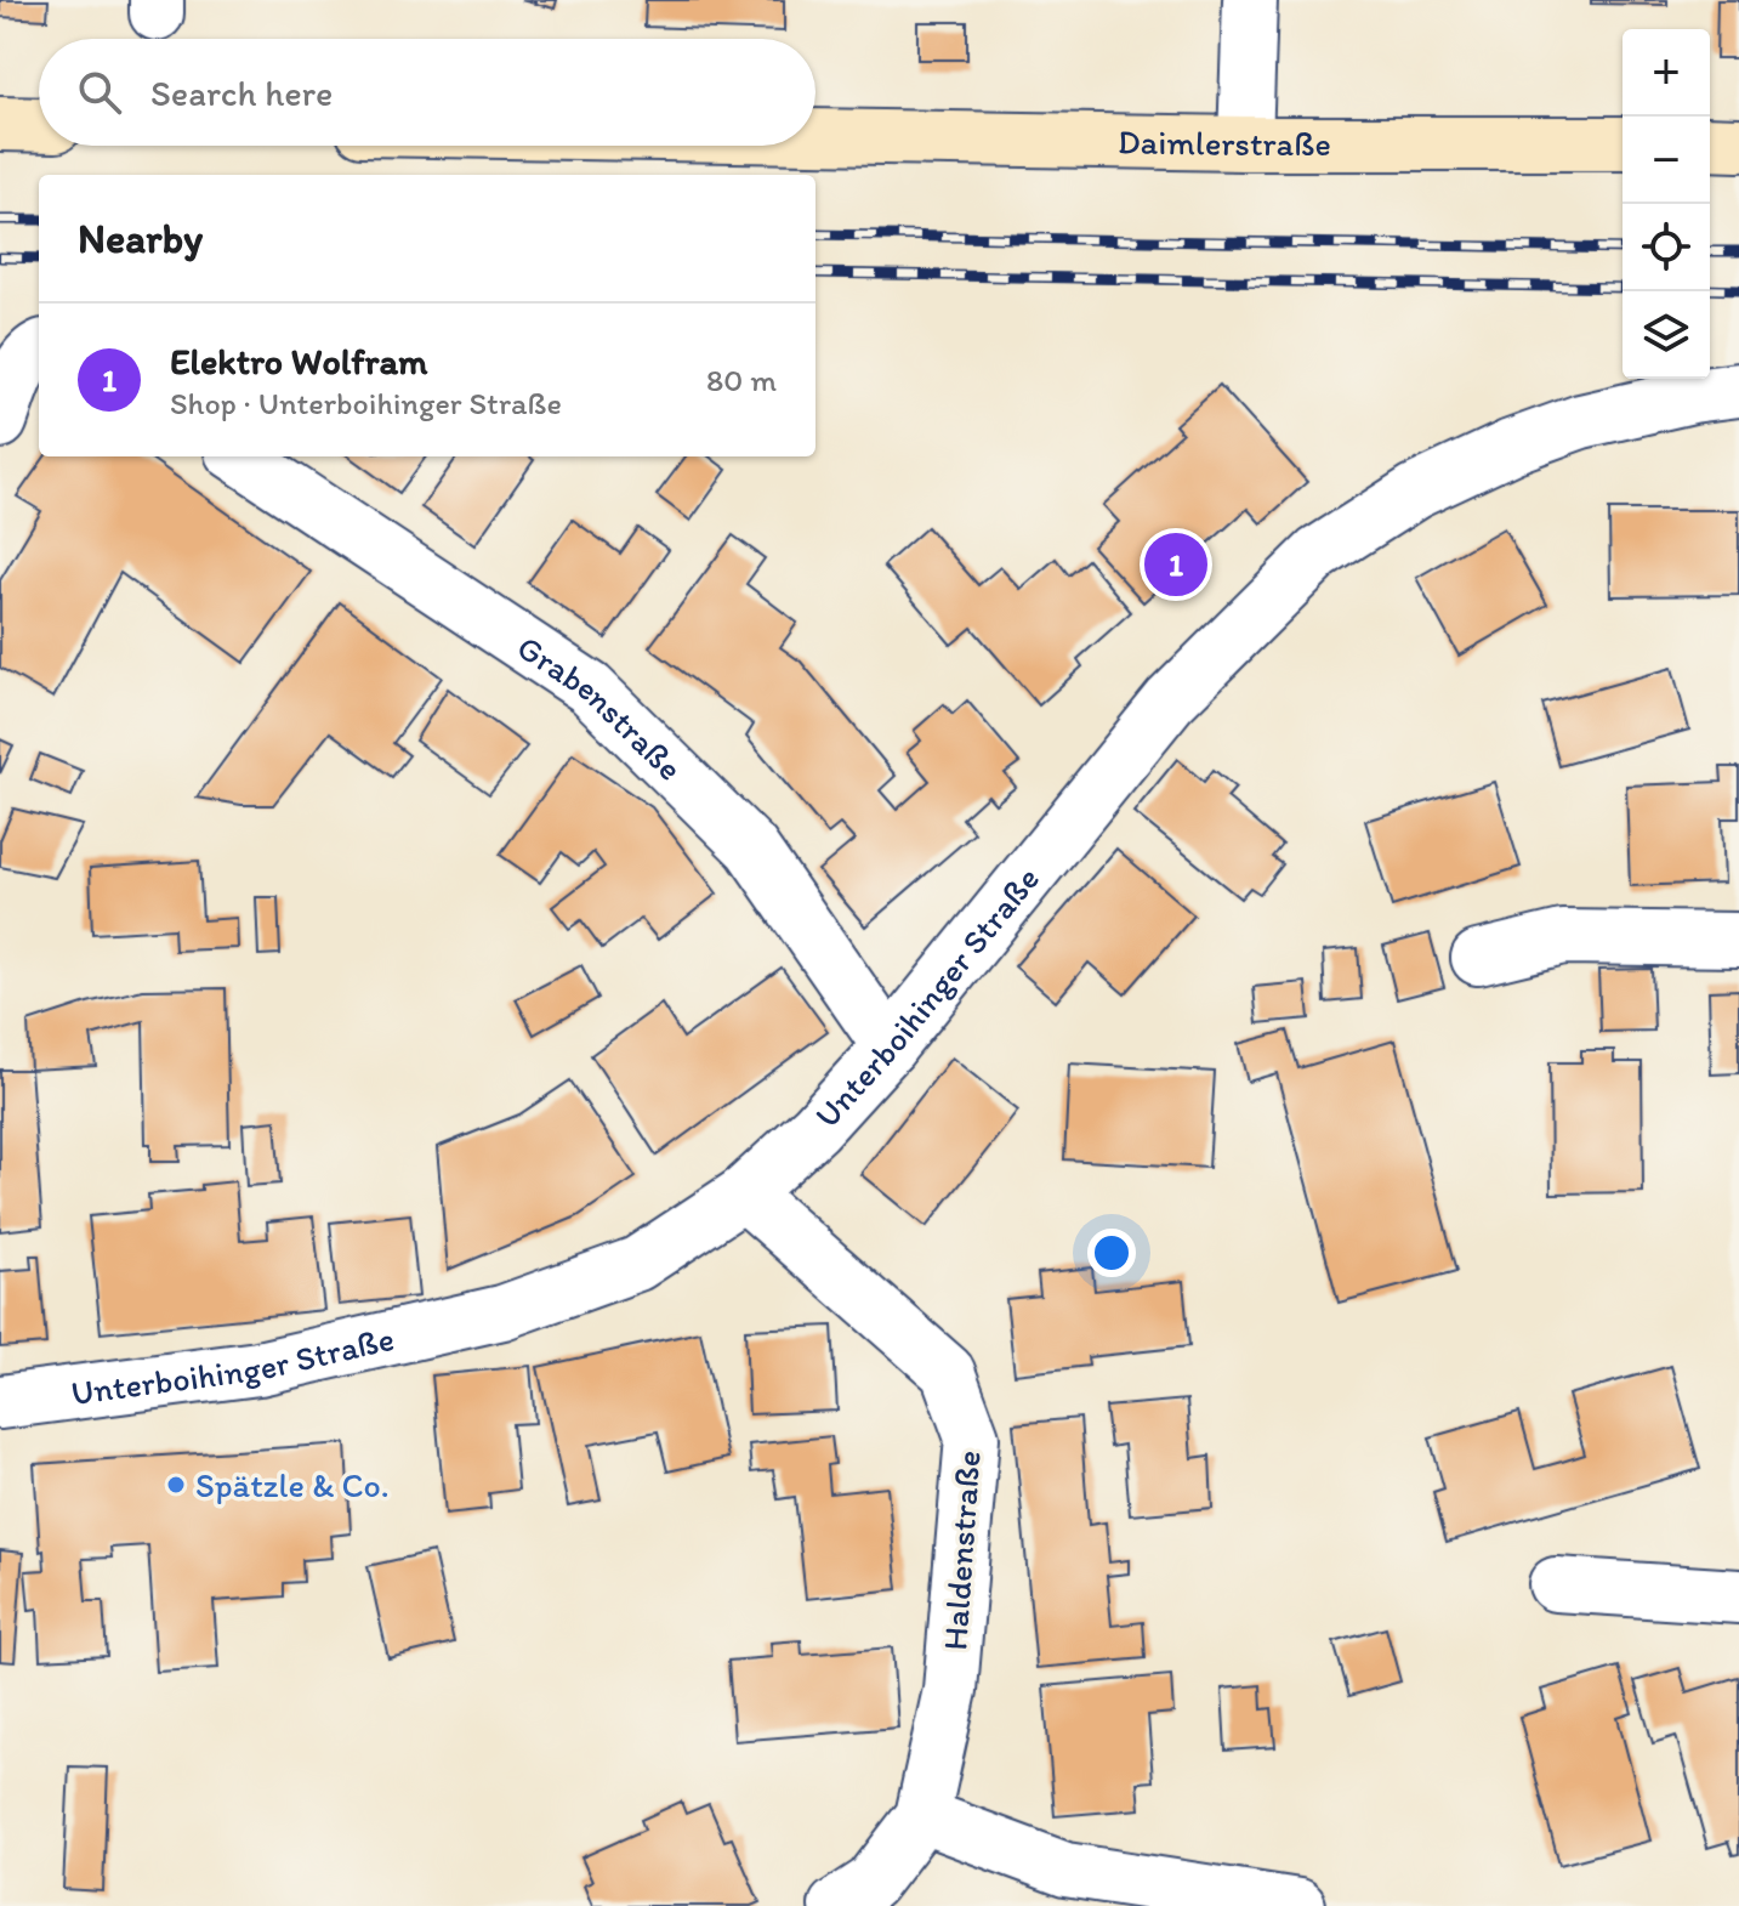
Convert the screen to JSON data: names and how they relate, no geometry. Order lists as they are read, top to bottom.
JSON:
{
  "streets": {
    "main road": ["Daimlerstraße"],
    "street": ["Grabenstraße", "Unterboihinger Straße", "Haldenstraße"]
  },
  "crossings": [
    ["Grabenstraße", "Unterboihinger Straße"],
    ["Unterboihinger Straße", "Haldenstraße"]
  ],
  "places": ["Spätzle & Co."],
  "page": {
    "map_buttons": ["+", "−"],
    "search": "Search here",
    "heading": "Nearby",
    "list": [
      {
        "mark": "1",
        "name": "Elektro Wolfram",
        "note": "Shop · Unterboihinger Straße",
        "value": "80 m"
      }
    ],
    "pins": "1"
  }
}
